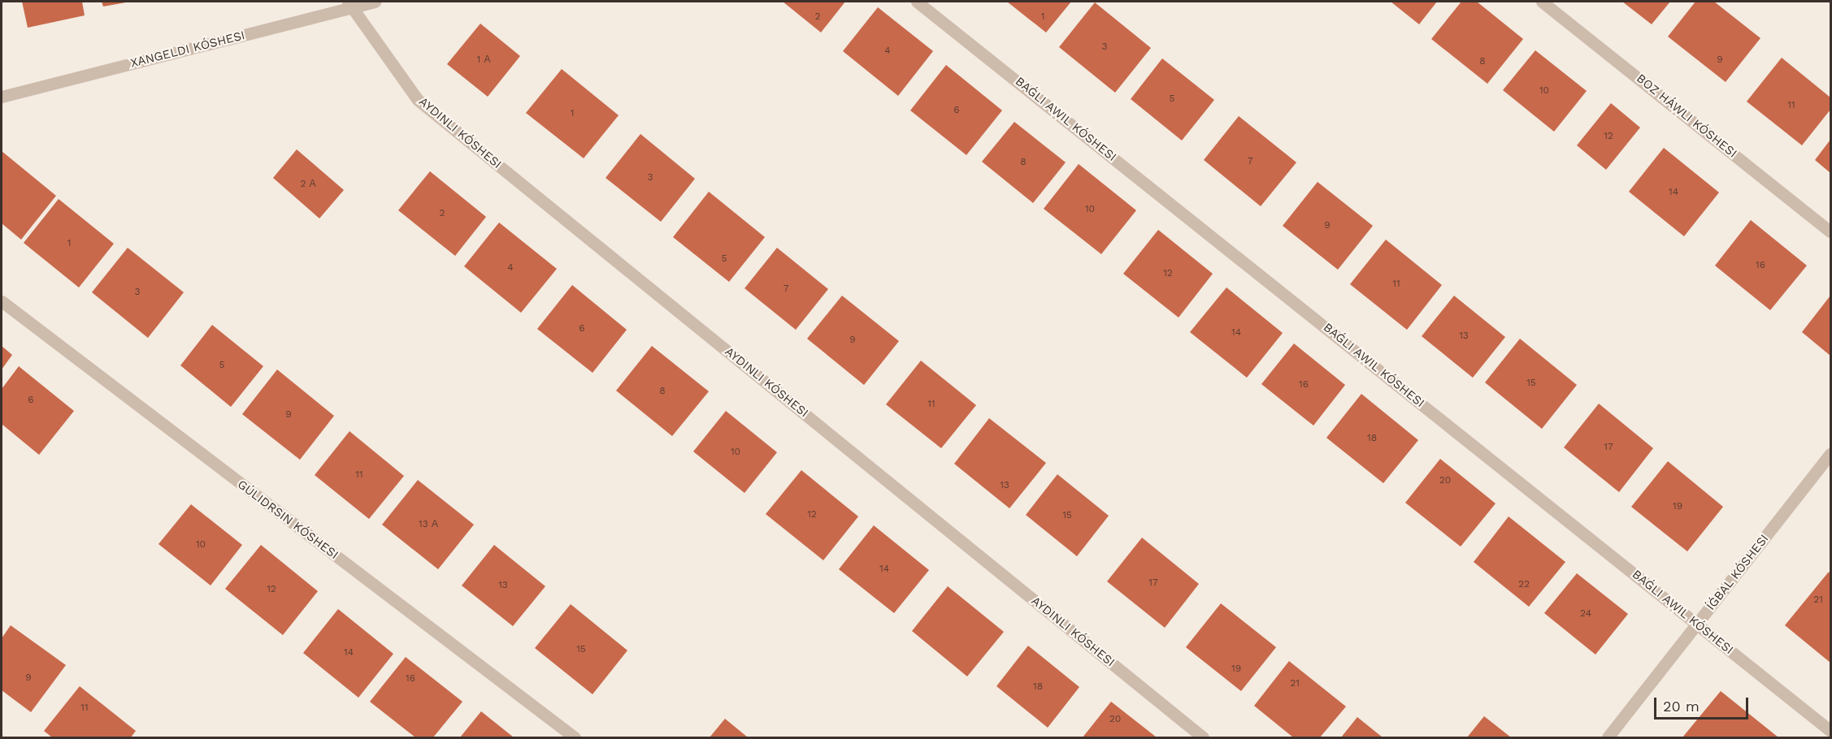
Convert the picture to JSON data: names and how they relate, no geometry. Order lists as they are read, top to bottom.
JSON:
{
  "streets": {
    "street": [
      "XANGELDI KÓSHESI",
      "BOZ HÁWLI KÓSHESI",
      "GÚLIDRSIN KÓSHESI",
      "ÍǴBAL KÓSHESI"
    ]
  },
  "house_numbers": [
    "2",
    "1",
    "3",
    "4",
    "1 А",
    "9",
    "8",
    "10",
    "5",
    "11",
    "6",
    "1",
    "12",
    "7",
    "8",
    "3",
    "2 А",
    "14",
    "10",
    "2",
    "9",
    "1",
    "5",
    "16",
    "4",
    "12",
    "11",
    "7",
    "3",
    "6",
    "14",
    "13",
    "9",
    "5",
    "15",
    "16",
    "8",
    "6",
    "11",
    "9",
    "18",
    "17",
    "10",
    "11",
    "20",
    "13",
    "19",
    "12",
    "15",
    "13 А",
    "10",
    "14",
    "17",
    "22",
    "13",
    "12",
    "21",
    "24",
    "15",
    "14",
    "19",
    "9",
    "16",
    "21",
    "18",
    "11",
    "20"
  ],
  "scale_bar": "20 m"
}
